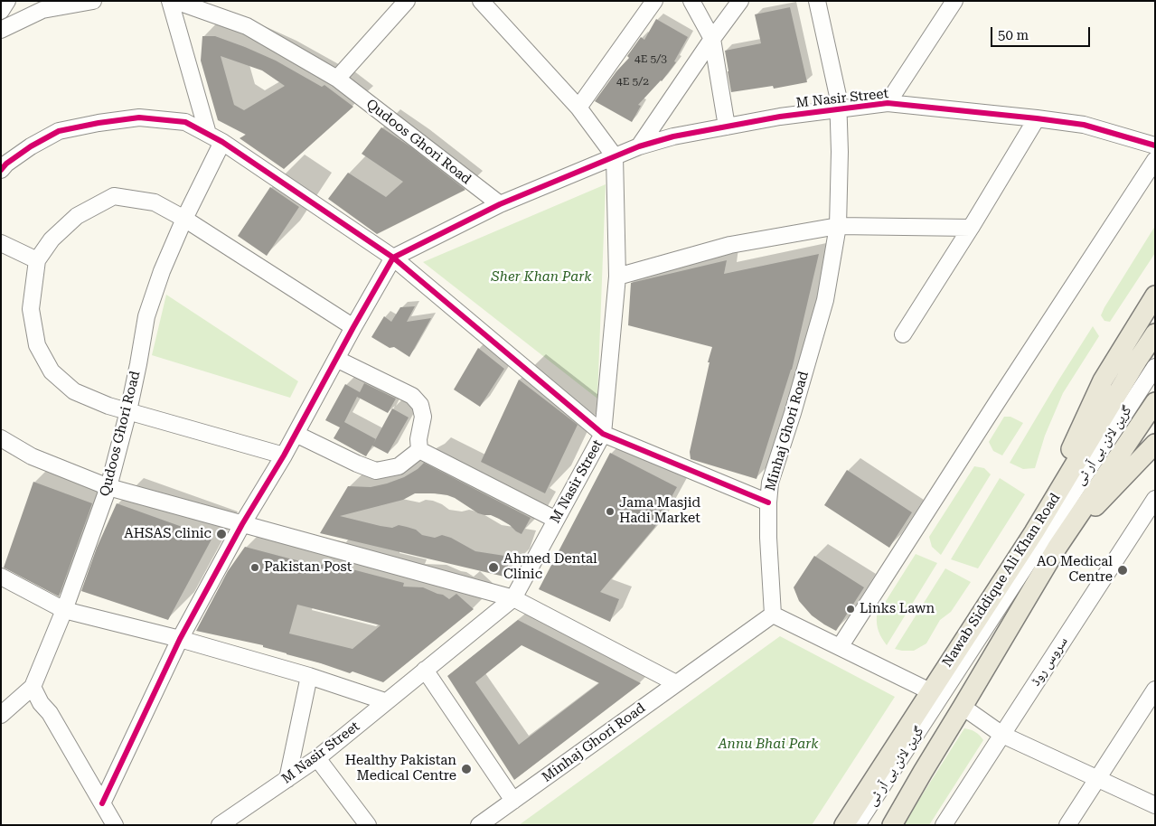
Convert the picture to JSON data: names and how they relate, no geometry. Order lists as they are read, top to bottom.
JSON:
{
  "streets": {
    "main road": ["Nawab Siddique Ali Khan Road"],
    "street": [
      "M Nasir Street",
      "Qudoos Ghori Road",
      "Minhaj Ghori Road",
      "گرین لائن بی آر ٹی",
      "سروس روڈ"
    ]
  },
  "crossings": [
    ["M Nasir Street", "Minhaj Ghori Road"],
    ["گرین لائن بی آر ٹی", "Nawab Siddique Ali Khan Road"]
  ],
  "parks": ["Sher Khan Park", "Annu Bhai Park"],
  "places": [
    "Jama Masjid Hadi Market",
    "AHSAS clinic",
    "Pakistan Post",
    "Ahmed Dental Clinic",
    "AO Medical Centre",
    "Links Lawn",
    "Healthy Pakistan Medical Centre"
  ],
  "house_numbers": ["4E 5/3", "4E 5/2"],
  "scale_bar": "50 m"
}
